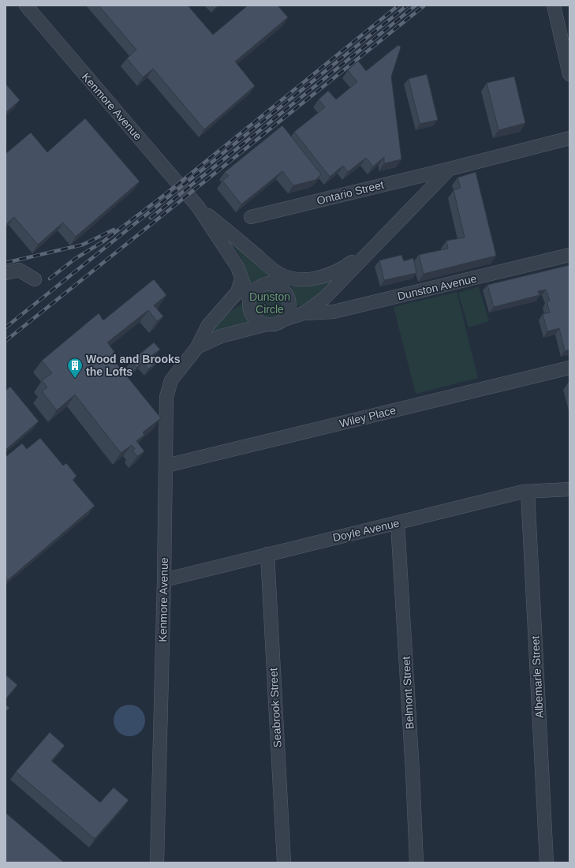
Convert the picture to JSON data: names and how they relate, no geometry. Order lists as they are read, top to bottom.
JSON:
{
  "streets": {
    "street": [
      "Kenmore Avenue",
      "Ontario Street",
      "Dunston Avenue",
      "Wiley Place",
      "Doyle Avenue",
      "Albemarle Street",
      "Belmont Street",
      "Seabrook Street"
    ]
  },
  "crossings": [
    ["Kenmore Avenue", "Wiley Place"],
    ["Kenmore Avenue", "Doyle Avenue"],
    ["Doyle Avenue", "Albemarle Street"],
    ["Doyle Avenue", "Belmont Street"],
    ["Doyle Avenue", "Seabrook Street"]
  ],
  "parks": ["Dunston Circle"],
  "places": {
    "building": ["Wood and Brooks the Lofts"]
  }
}
